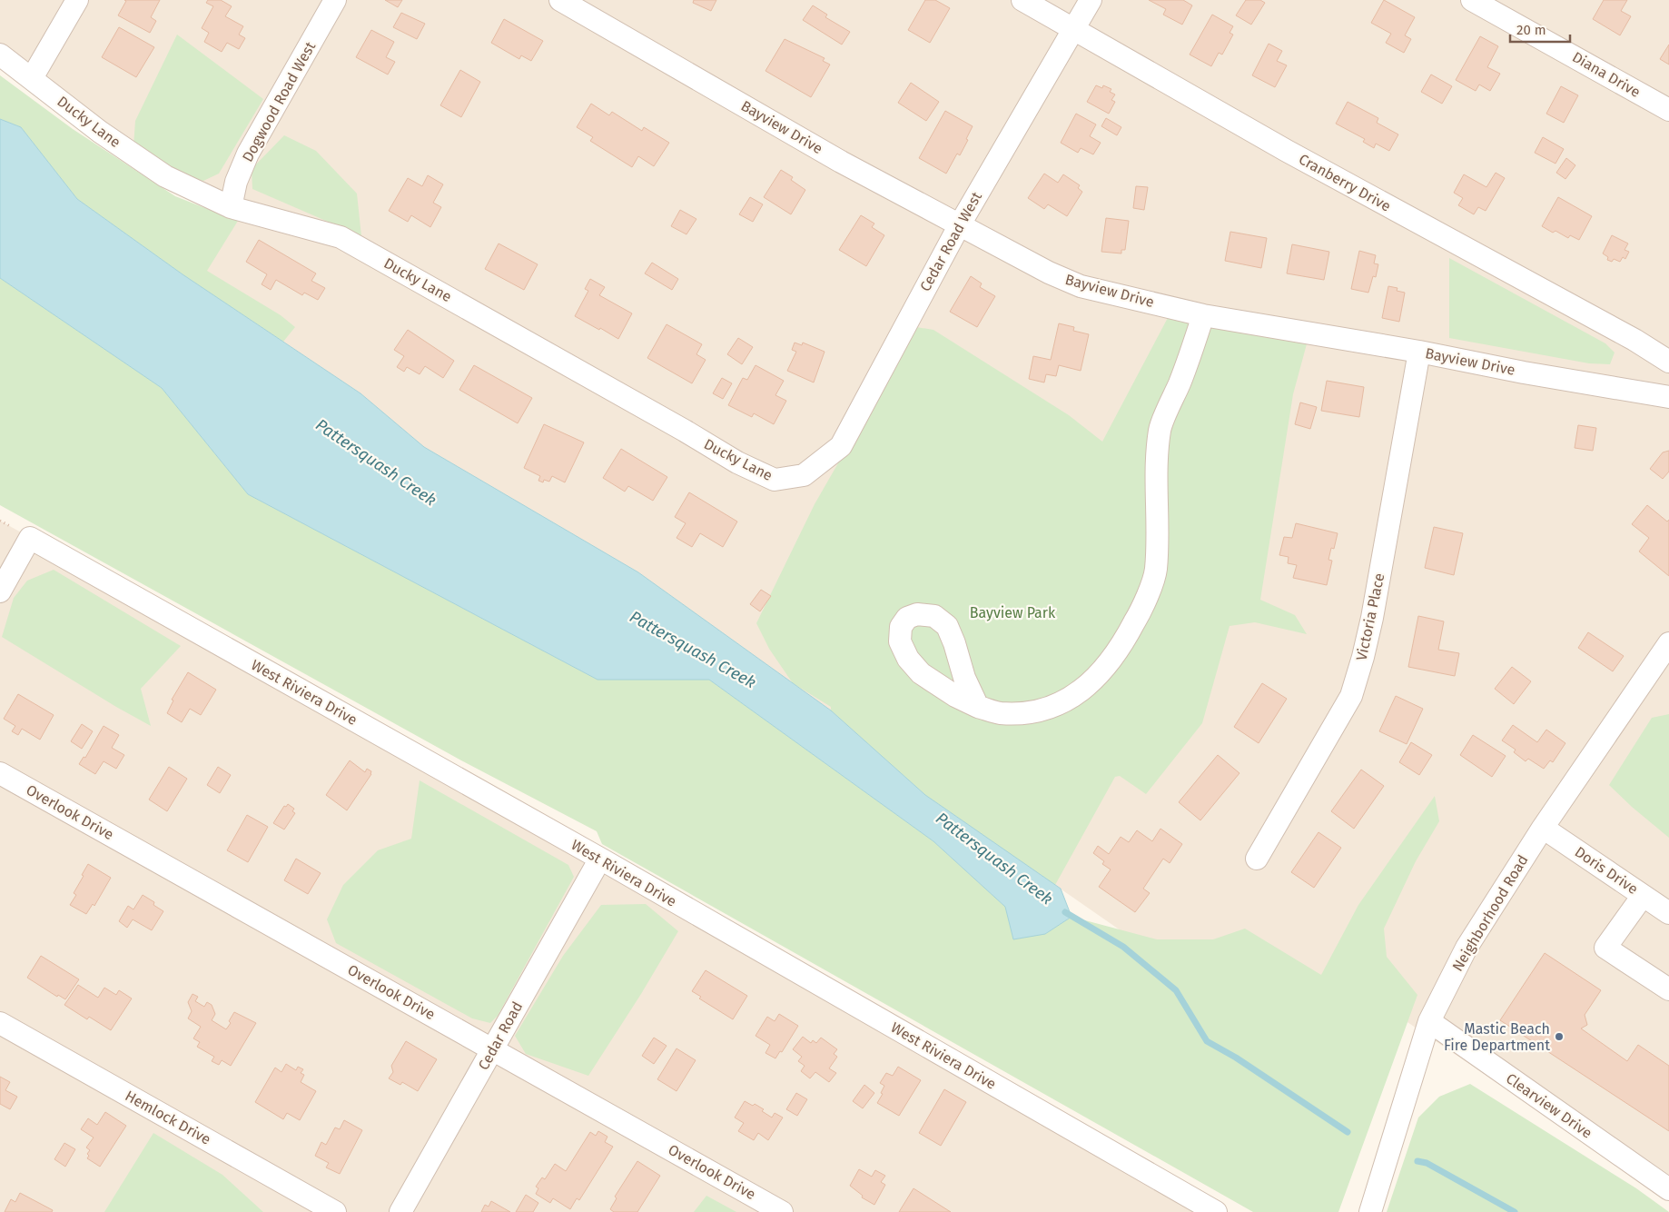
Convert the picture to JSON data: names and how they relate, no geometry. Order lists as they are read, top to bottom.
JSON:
{
  "streets": {
    "street": [
      "Diana Drive",
      "Dogwood Road West",
      "Ducky Lane",
      "Bayview Drive",
      "Cranberry Drive",
      "Cedar Road West",
      "Victoria Place",
      "West Riviera Drive",
      "Overlook Drive",
      "Doris Drive",
      "Neighborhood Road",
      "Cedar Road",
      "Clearview Drive",
      "Hemlock Drive"
    ]
  },
  "crossings": [
    ["Dogwood Road West", "Ducky Lane"],
    ["Ducky Lane", "Cedar Road West"],
    ["Bayview Drive", "Cedar Road West"],
    ["Bayview Drive", "Victoria Place"],
    ["Cranberry Drive", "Cedar Road West"],
    ["West Riviera Drive", "Cedar Road"],
    ["Overlook Drive", "Cedar Road"],
    ["Doris Drive", "Neighborhood Road"],
    ["Neighborhood Road", "Clearview Drive"]
  ],
  "water": ["Pattersquash Creek"],
  "parks": ["Bayview Park"],
  "places": ["Mastic Beach Fire Department"],
  "scale_bar": "20 m"
}
